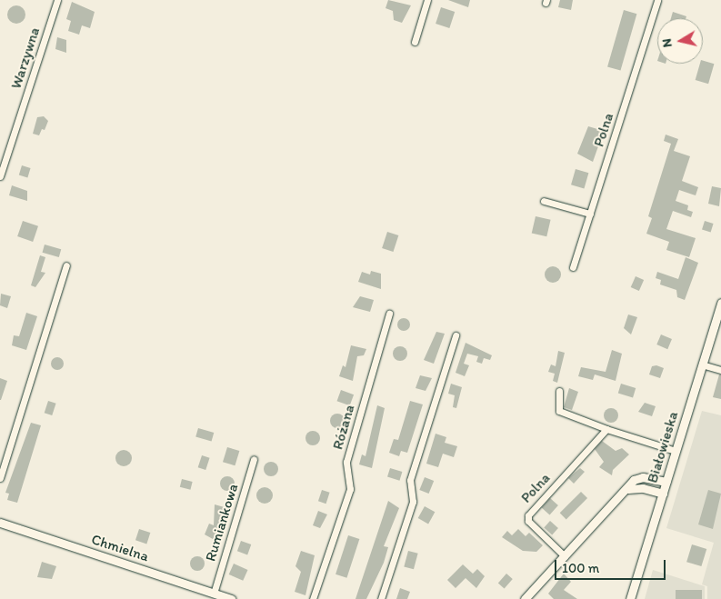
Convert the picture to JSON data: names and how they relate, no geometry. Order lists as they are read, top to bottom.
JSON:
{
  "streets": {
    "street": [
      "Warzywna",
      "Polna",
      "Różana",
      "Białowieska",
      "Rumiankowa",
      "Chmielna"
    ]
  },
  "crossings": [
    ["Rumiankowa", "Chmielna"]
  ],
  "scale_bar": "100 m",
  "north": "left"
}
